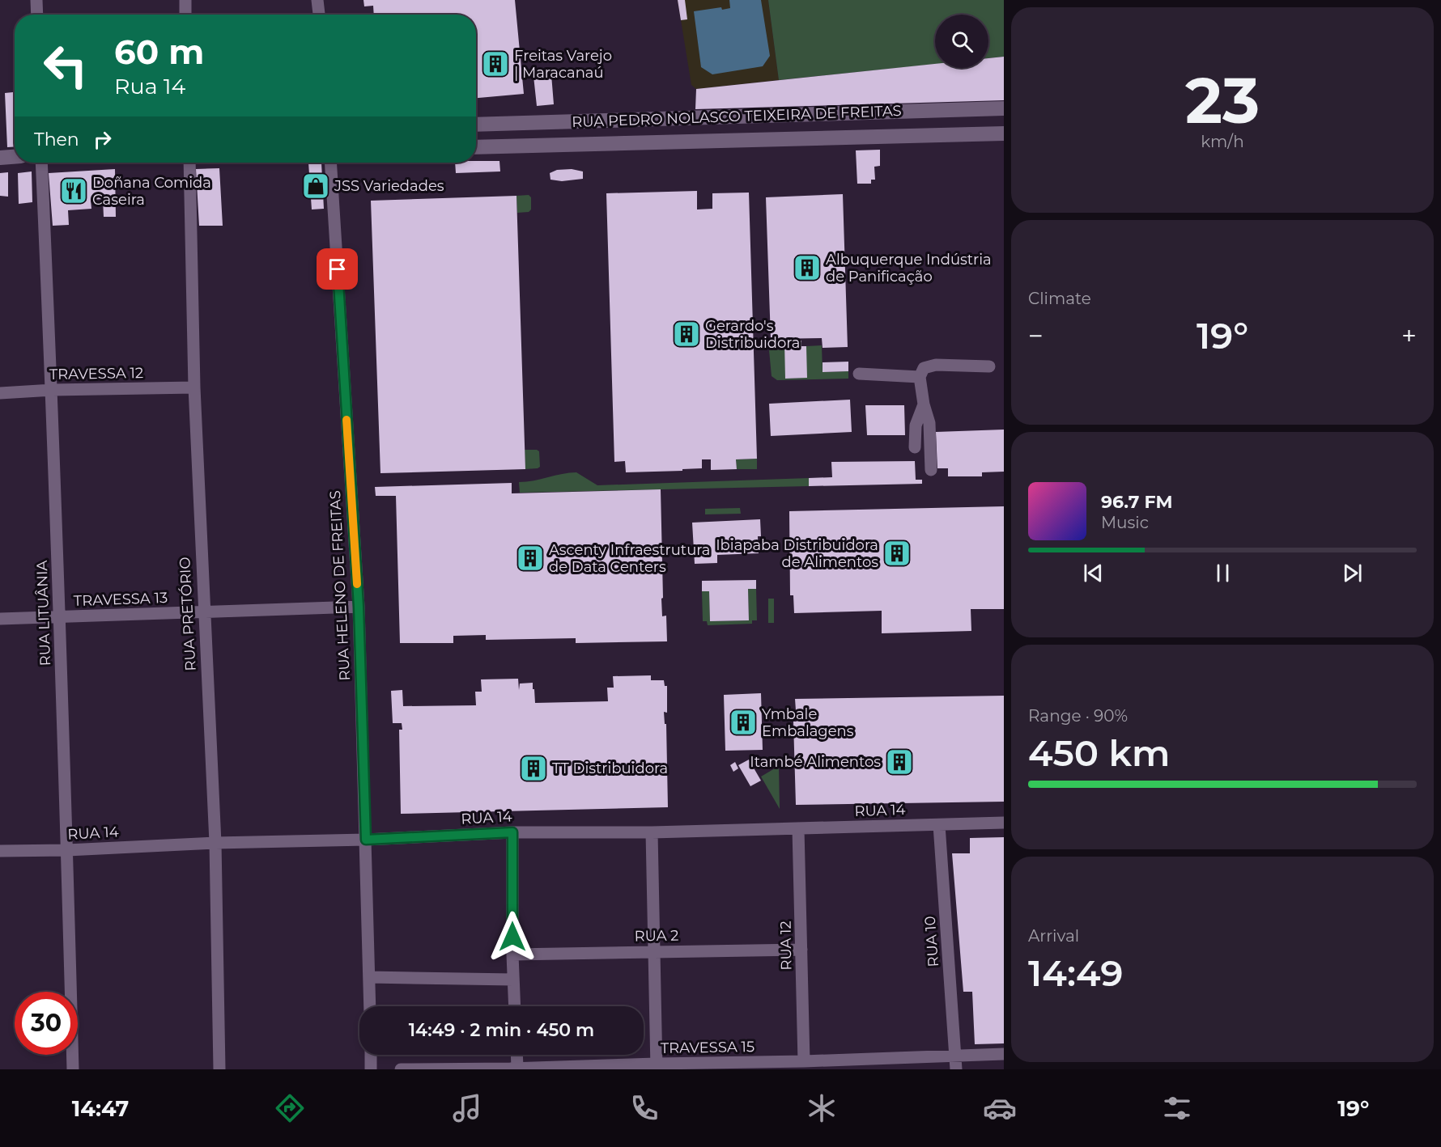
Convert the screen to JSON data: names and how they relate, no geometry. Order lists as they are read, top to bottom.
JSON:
{
  "streets": {
    "main road": ["RUA PEDRO NOLASCO TEIXEIRA DE FREITAS"],
    "street": [
      "TRAVESSA 12",
      "RUA HELENO DE FREITAS",
      "TRAVESSA 13",
      "RUA LITUÂNIA",
      "RUA PRETÓRIO",
      "RUA 14",
      "RUA 2",
      "RUA 10",
      "RUA 12",
      "TRAVESSA 15"
    ]
  },
  "crossings": [
    ["TRAVESSA 12", "RUA LITUÂNIA"],
    ["TRAVESSA 12", "RUA PRETÓRIO"],
    ["RUA HELENO DE FREITAS", "TRAVESSA 13"],
    ["RUA HELENO DE FREITAS", "RUA 14"],
    ["TRAVESSA 13", "RUA LITUÂNIA"],
    ["TRAVESSA 13", "RUA PRETÓRIO"],
    ["RUA LITUÂNIA", "RUA 14"],
    ["RUA PRETÓRIO", "RUA 14"],
    ["RUA 14", "RUA 10"],
    ["RUA 14", "RUA 12"],
    ["RUA 2", "RUA 12"],
    ["RUA 10", "TRAVESSA 15"],
    ["RUA 12", "TRAVESSA 15"]
  ],
  "places": {
    "building": [
      "Freitas Varejo | Maracanaú",
      "Albuquerque Indústria de Panificação",
      "Gerardo's Distribuidora",
      "Ibiapaba Distribuidora de Alimentos",
      "Ascenty Infraestrutura de Data Centers",
      "Ymbale Embalagens",
      "Itambé Alimentos",
      "TT Distribuidora"
    ],
    "shop": ["JSS Variedades"],
    "restaurant": ["Doñana Comida Caseira"]
  },
  "page": {
    "tile": [
      ["23", "km/h"],
      "Climate",
      ["Range · 90%", "450 km"],
      ["Arrival", "14:49"]
    ],
    "turn": ["60 m", "Rua 14"],
    "then": "Then",
    "heat": ["−", "19°", "+"],
    "song": ["96.7 FM", "Music"],
    "limit": "30",
    "trip": "14:49 · 2 min · 450 m",
    "tabs": ["14:47", "19°"]
  }
}
